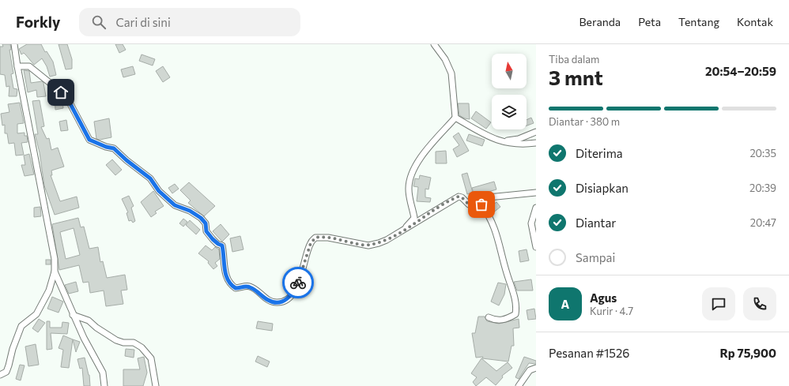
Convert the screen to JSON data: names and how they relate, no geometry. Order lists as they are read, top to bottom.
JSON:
{
  "north": "top",
  "page": {
    "header": "Forkly",
    "search": "Cari di sini",
    "nav": [
      "Beranda",
      "Peta",
      "Tentang",
      "Kontak"
    ],
    "heading": ["3 mnt", "Tiba dalam", "20:54–20:59"],
    "panel": [
      "Agus",
      "Kurir · 4.7",
      "Pesanan #1526",
      "Rp 75,900"
    ],
    "bar": "Diantar · 380 m",
    "list": [
      ["Diterima", "20:35"],
      ["Disiapkan", "20:39"],
      ["Diantar", "20:47"],
      "Sampai"
    ],
    "round": "A"
  }
}
